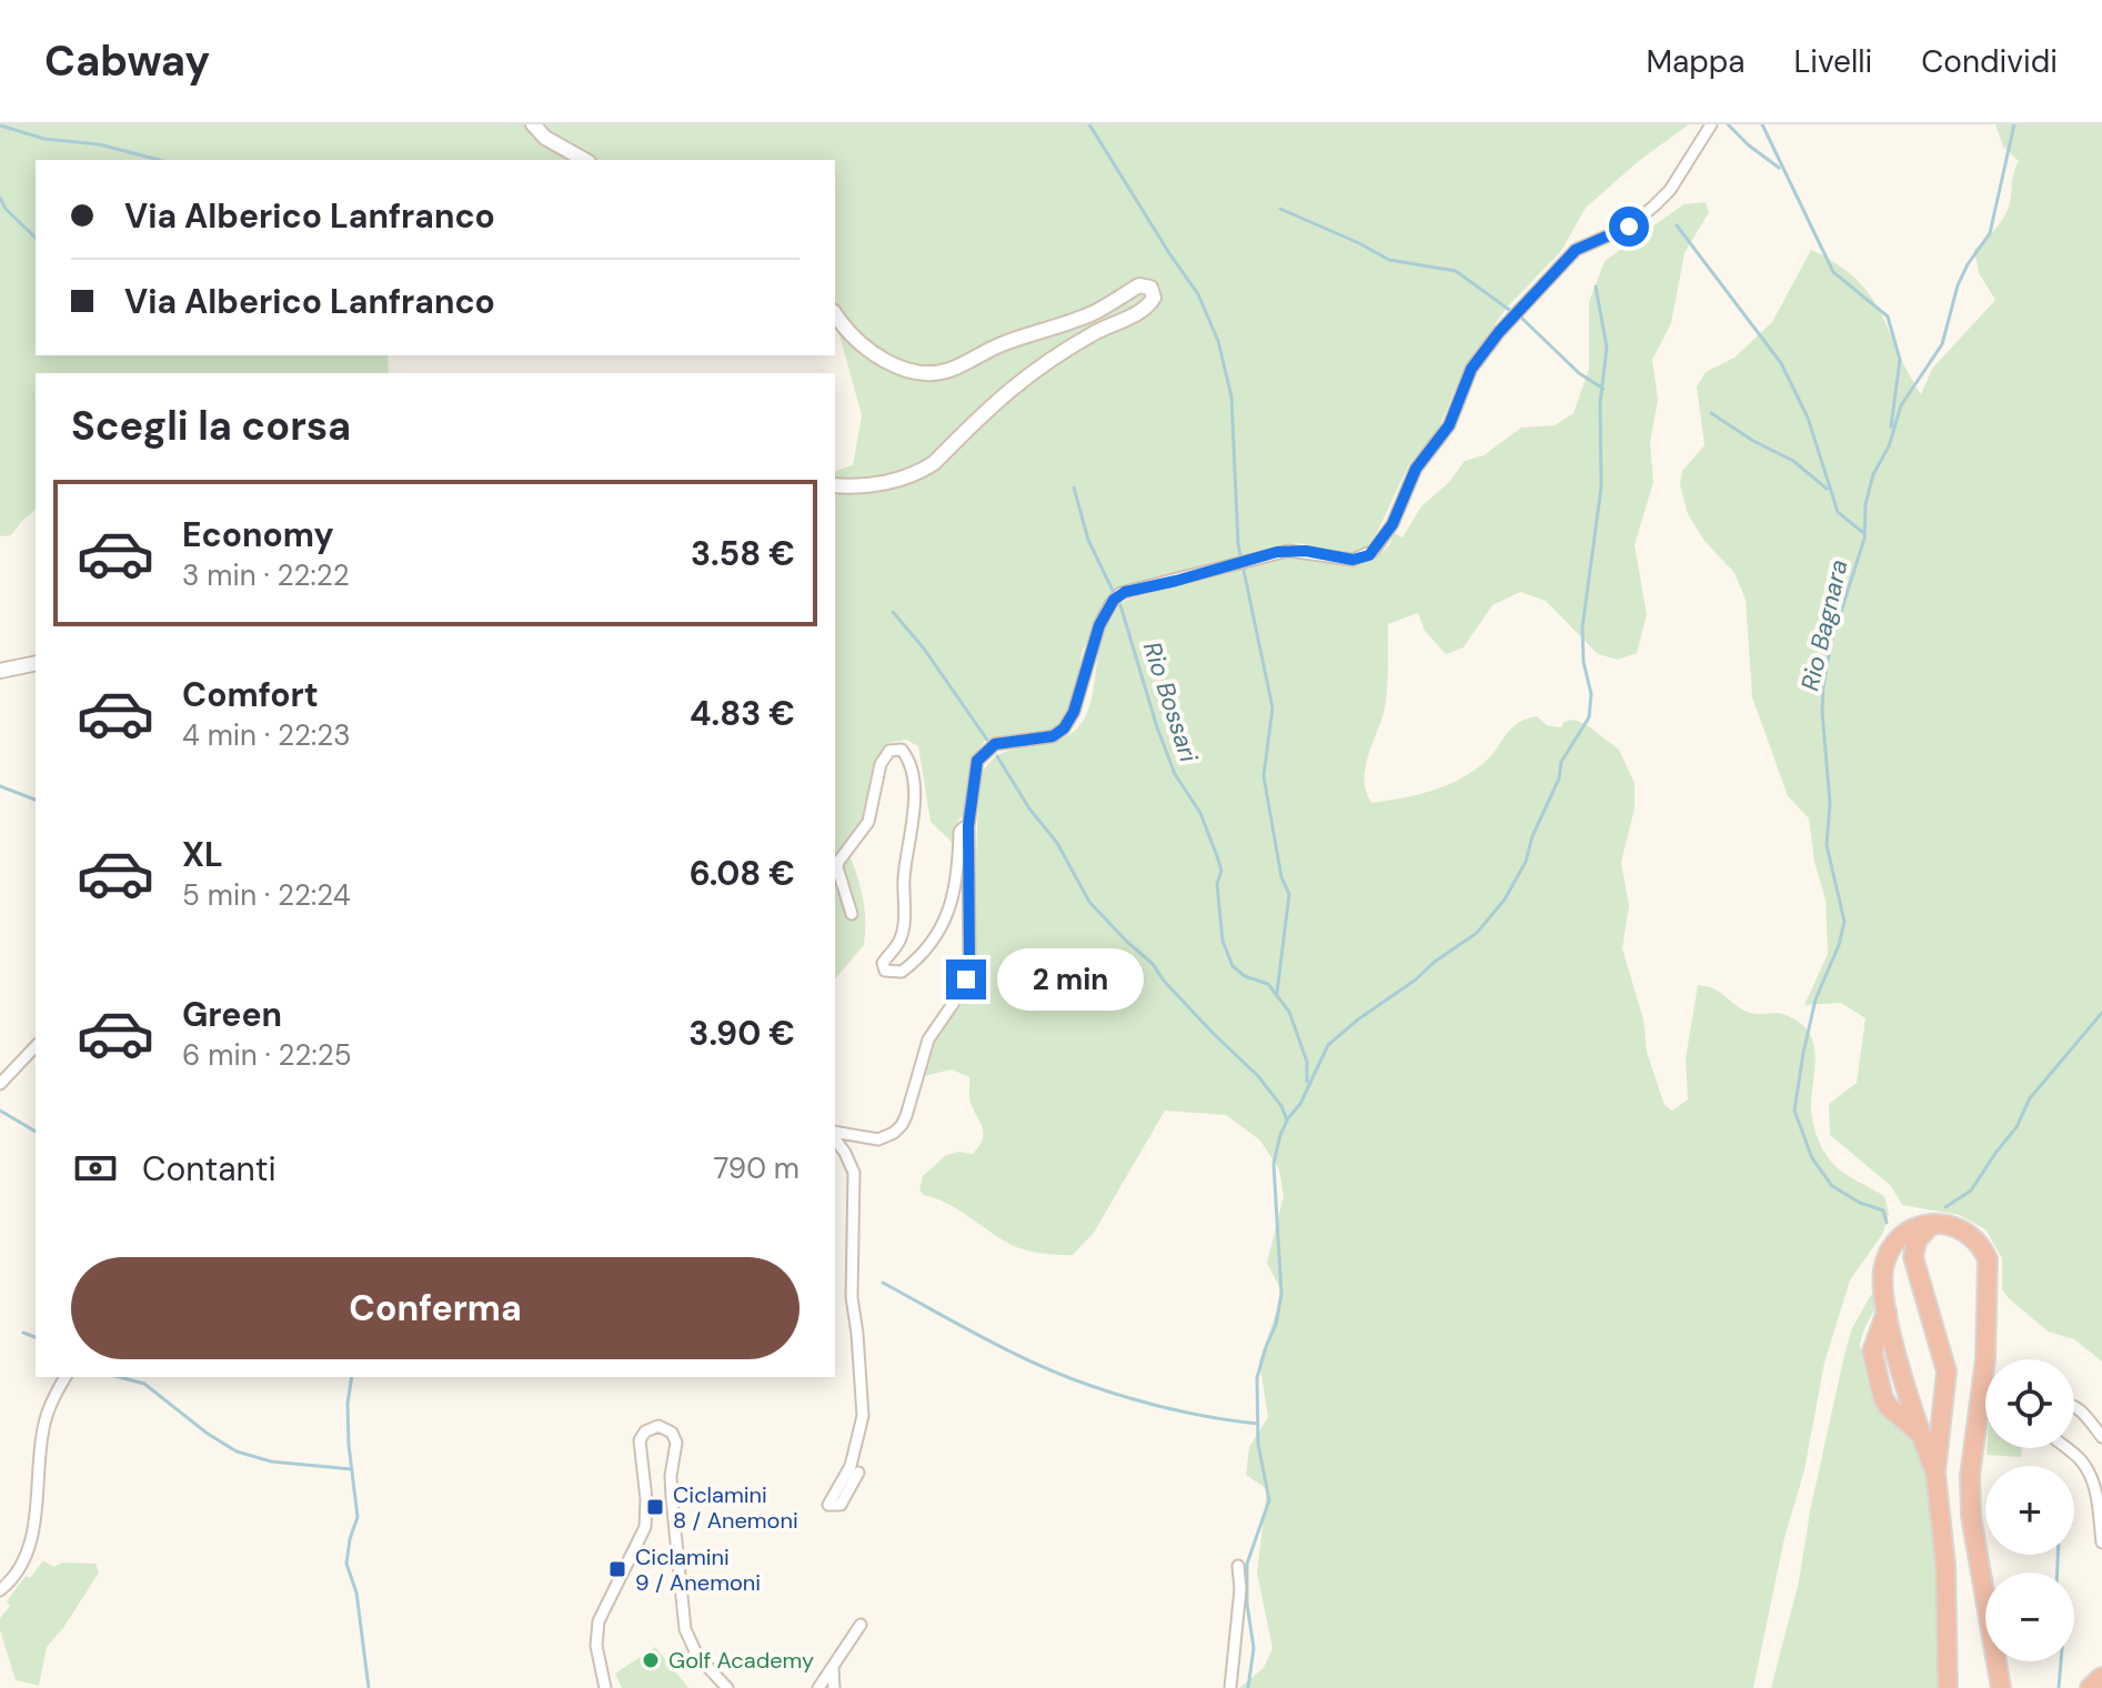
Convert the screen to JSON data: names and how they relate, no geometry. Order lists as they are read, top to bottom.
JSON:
{
  "water": ["Rio Bagnara", "Rio Bossari"],
  "places": {
    "transit": ["Ciclamini 8 / Anemoni", "Ciclamini 9 / Anemoni"],
    "other": ["Golf Academy"]
  },
  "page": {
    "header": "Cabway",
    "nav": ["Mappa", "Livelli", "Condividi"],
    "banner": ["Via Alberico Lanfranco", "Via Alberico Lanfranco"],
    "heading": "Scegli la corsa",
    "list": [
      {
        "name": "Economy",
        "note": "3 min · 22:22",
        "value": "3.58 €"
      },
      {
        "name": "Comfort",
        "note": "4 min · 22:23",
        "value": "4.83 €"
      },
      {
        "name": "XL",
        "note": "5 min · 22:24",
        "value": "6.08 €"
      },
      {
        "name": "Green",
        "note": "6 min · 22:25",
        "value": "3.90 €"
      }
    ],
    "bubble": "2 min",
    "pay": ["Contanti", "790 m"],
    "buttons": "Conferma",
    "map_buttons": ["+", "−"]
  }
}
